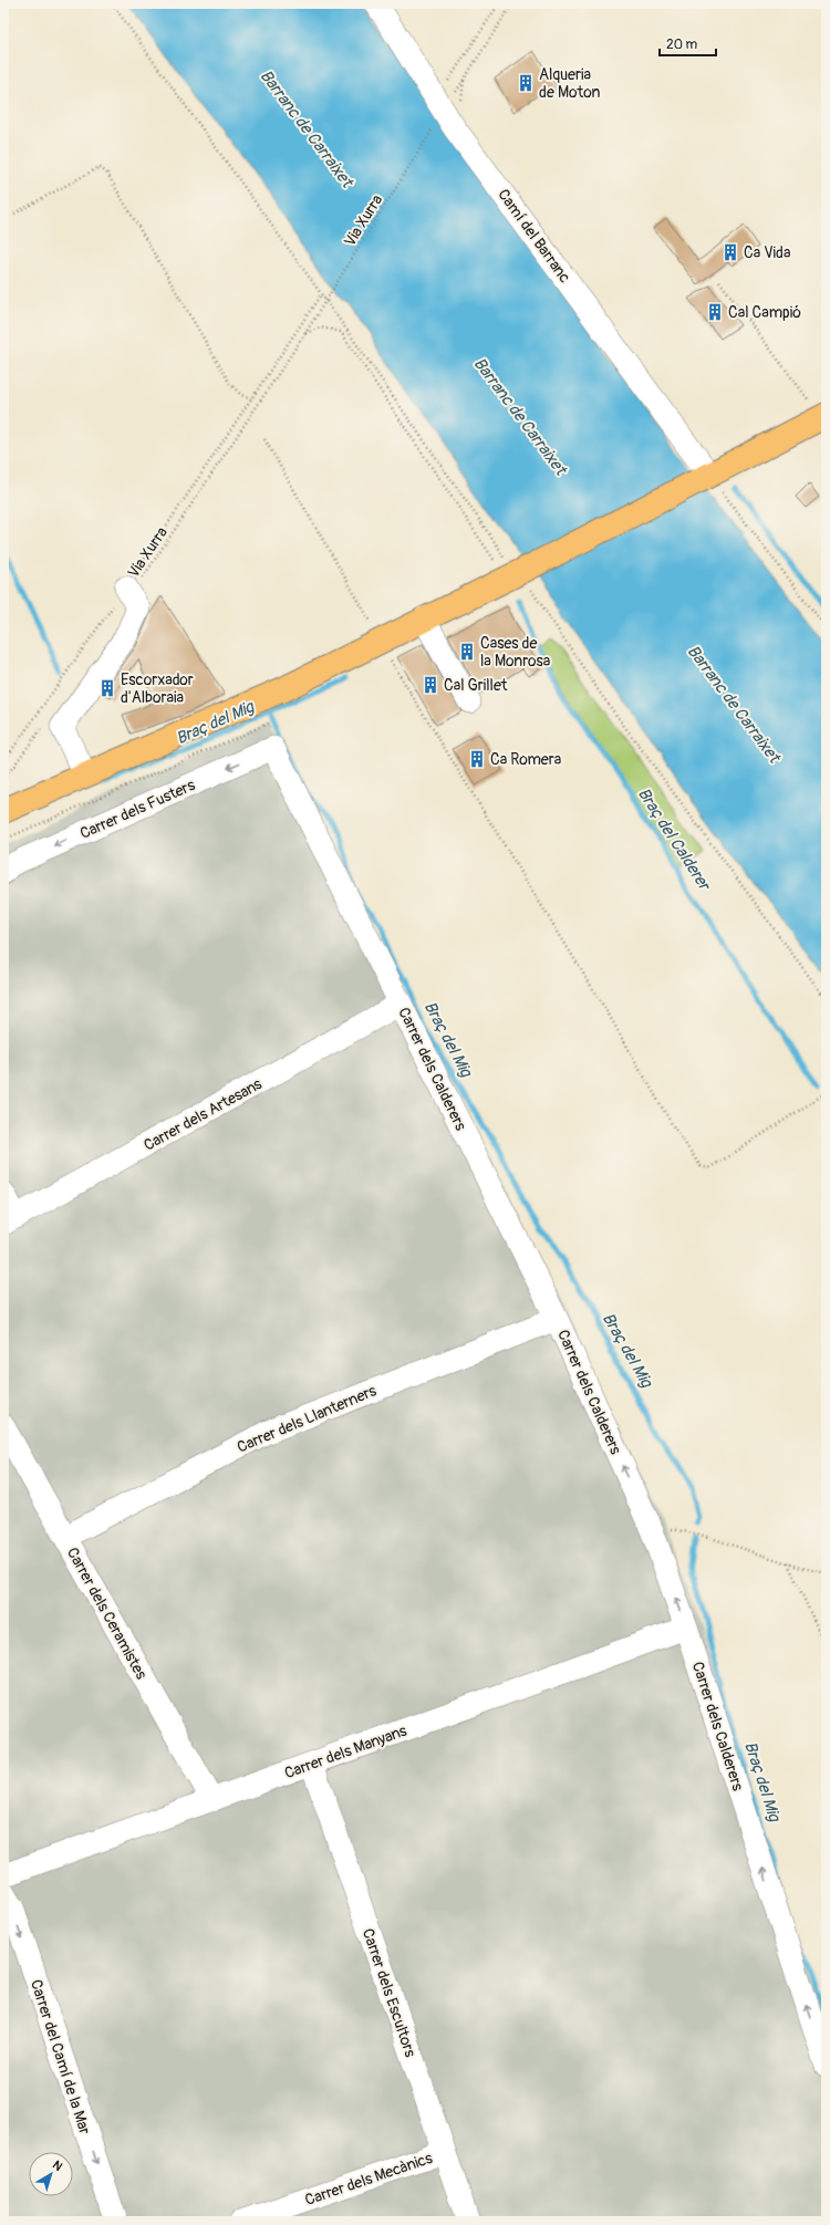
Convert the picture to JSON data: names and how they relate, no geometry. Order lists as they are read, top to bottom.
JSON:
{
  "streets": {
    "street": [
      "Camí del Barranc",
      "Carrer dels Fusters",
      "Carrer dels Calderers",
      "Carrer dels Artesans",
      "Carrer dels Llanterners",
      "Carrer dels Ceramistes",
      "Carrer dels Manyans",
      "Carrer dels Escultors",
      "Carrer del Camí de la Mar",
      "Carrer dels Mecànics"
    ],
    "path": ["Via Xurra"]
  },
  "crossings": [
    ["Carrer dels Fusters", "Carrer dels Calderers"],
    ["Carrer dels Calderers", "Carrer dels Artesans"],
    ["Carrer dels Calderers", "Carrer dels Llanterners"],
    ["Carrer dels Calderers", "Carrer dels Manyans"],
    ["Carrer dels Llanterners", "Carrer dels Ceramistes"],
    ["Carrer dels Ceramistes", "Carrer dels Manyans"],
    ["Carrer dels Manyans", "Carrer dels Escultors"],
    ["Carrer dels Escultors", "Carrer dels Mecànics"]
  ],
  "one_way": ["Carrer dels Fusters", "Carrer dels Calderers", "Carrer del Camí de la Mar"],
  "water": ["Barranc de Carraixet", "Braç del Mig", "Braç del Calderer"],
  "places": {
    "building": [
      "Alqueria de Moton",
      "Ca Vida",
      "Cal Campió",
      "Cases de la Monrosa",
      "Cal Grillet",
      "Escorxador d'Alboraia",
      "Ca Romera"
    ]
  },
  "scale_bar": "20 m",
  "north": "top right"
}
